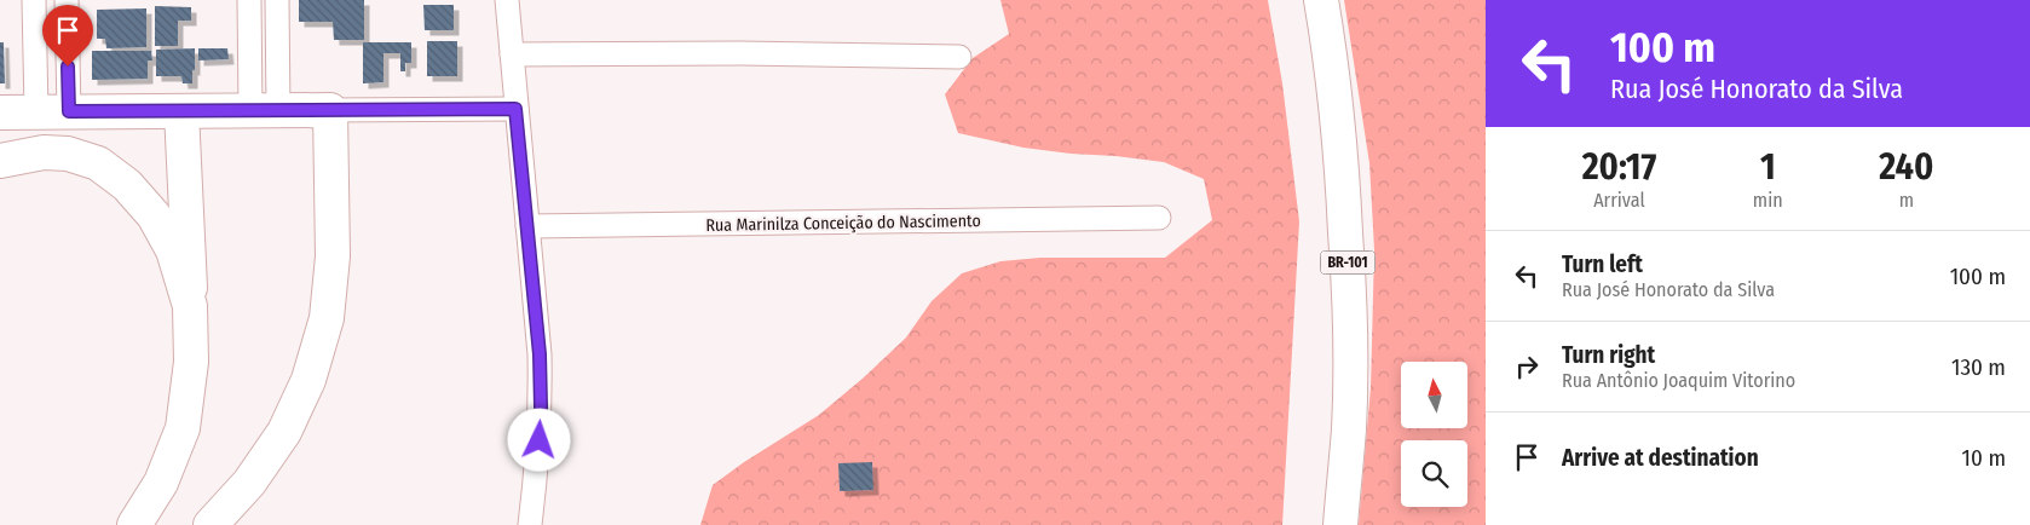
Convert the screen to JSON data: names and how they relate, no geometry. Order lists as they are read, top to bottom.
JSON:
{
  "streets": {
    "main road": ["BR-101"],
    "street": ["Rua Marinilza Conceição do Nascimento"]
  },
  "north": "top",
  "page": {
    "turn": ["100 m", "Rua José Honorato da Silva"],
    "eta": [
      "20:17",
      "Arrival",
      "1",
      "min",
      "240",
      "m"
    ],
    "list": [
      {
        "name": "Turn left",
        "note": "Rua José Honorato da Silva",
        "value": "100 m"
      },
      {
        "name": "Turn right",
        "note": "Rua Antônio Joaquim Vitorino",
        "value": "130 m"
      },
      {
        "name": "Arrive at destination",
        "value": "10 m"
      }
    ]
  }
}
